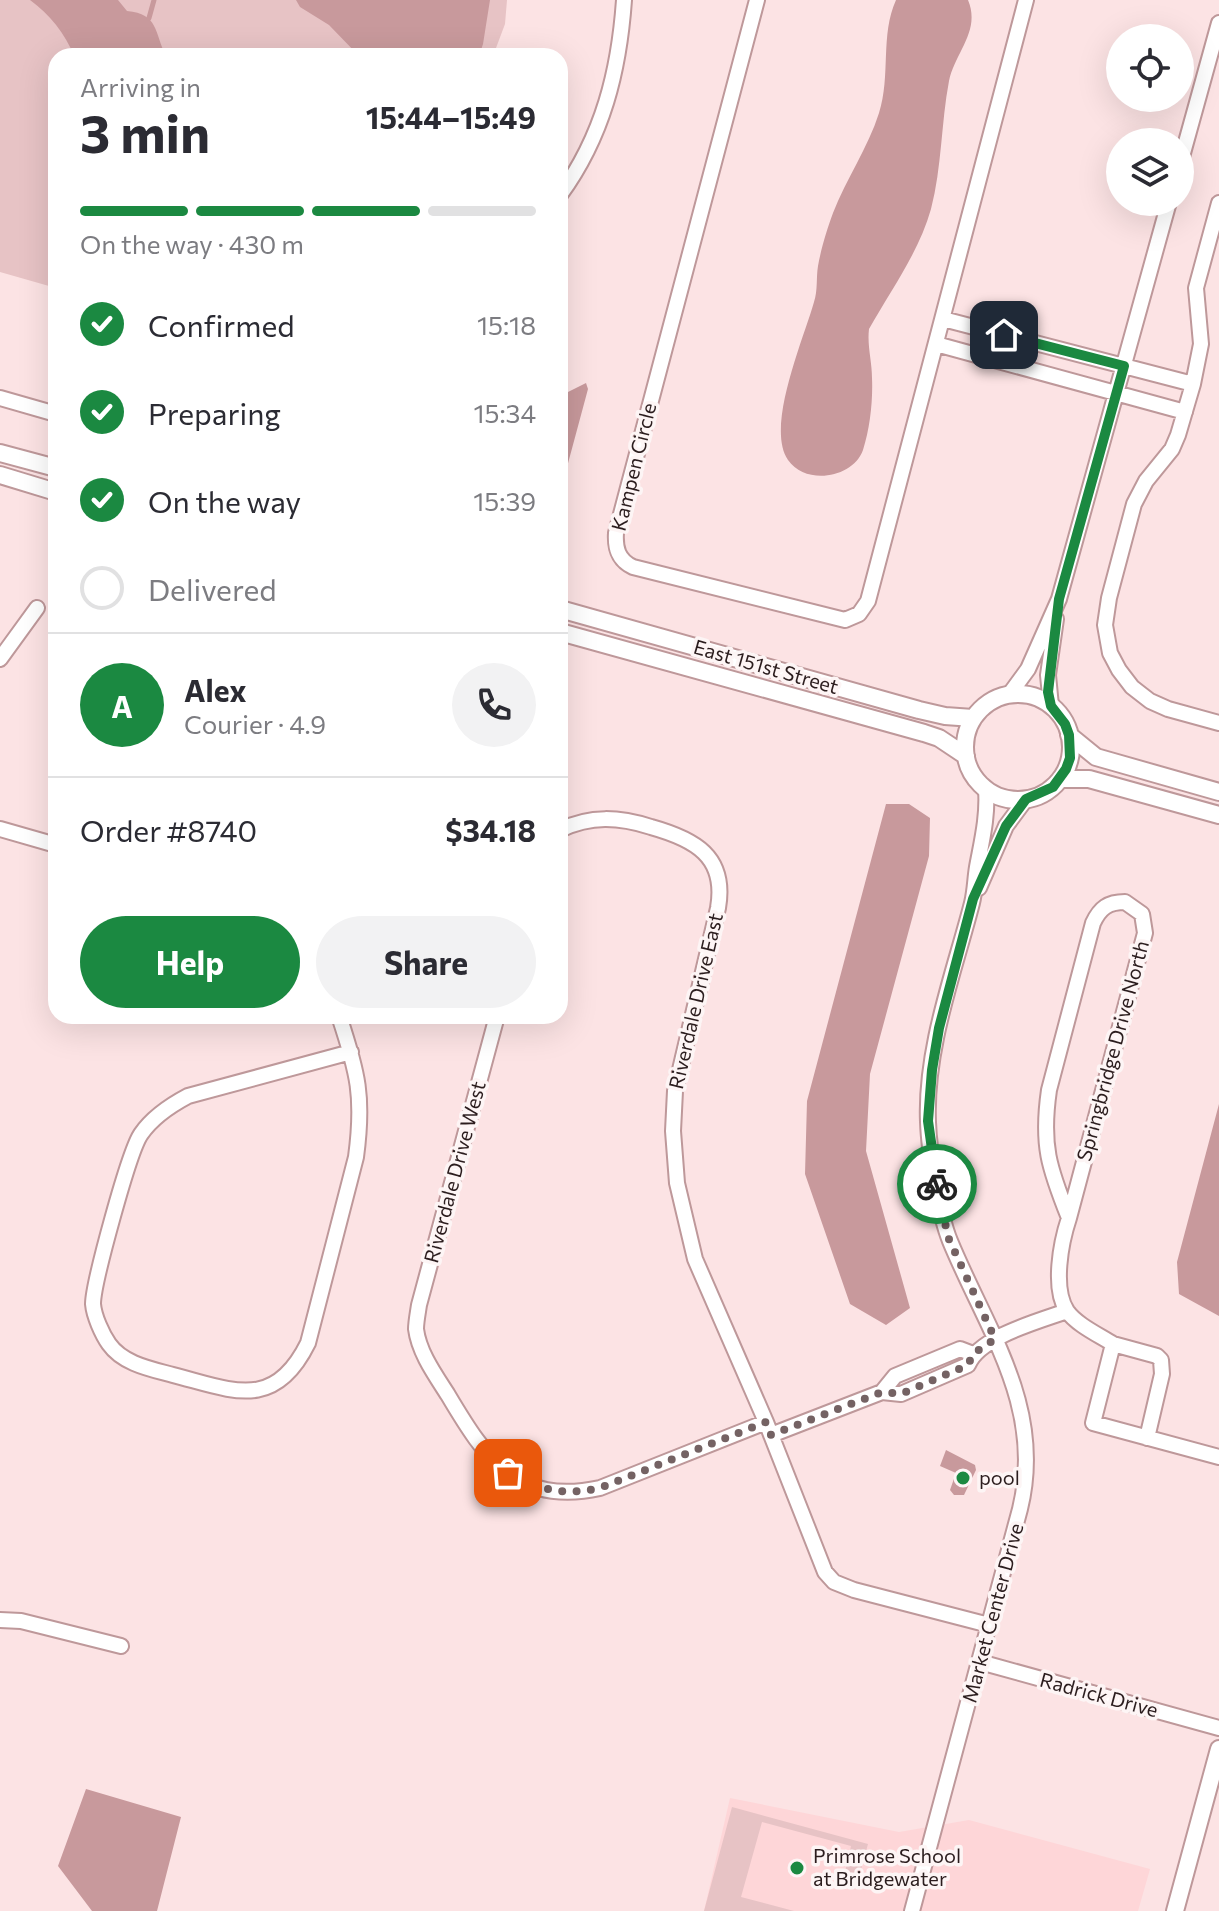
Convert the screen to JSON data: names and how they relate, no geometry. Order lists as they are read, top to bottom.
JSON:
{
  "streets": {
    "street": [
      "Kampen Circle",
      "East 151st Street",
      "Riverdale Drive East",
      "Springbridge Drive North",
      "Riverdale Drive West",
      "Market Center Drive",
      "Radrick Drive"
    ]
  },
  "crossings": [
    ["East 151st Street", "Market Center Drive"],
    ["Riverdale Drive East", "Riverdale Drive West"],
    ["Riverdale Drive East", "Market Center Drive"],
    ["Market Center Drive", "Radrick Drive"]
  ],
  "places": ["pool", "Primrose School at Bridgewater"],
  "page": {
    "heading": ["3 min", "Arriving in", "15:44–15:49"],
    "panel": [
      "Alex",
      "Courier · 4.9",
      "Order #8740",
      "$34.18"
    ],
    "bar": "On the way · 430 m",
    "list": [
      ["Confirmed", "15:18"],
      ["Preparing", "15:34"],
      ["On the way", "15:39"],
      "Delivered"
    ],
    "round": "A",
    "buttons": ["Help", "Share"]
  }
}
